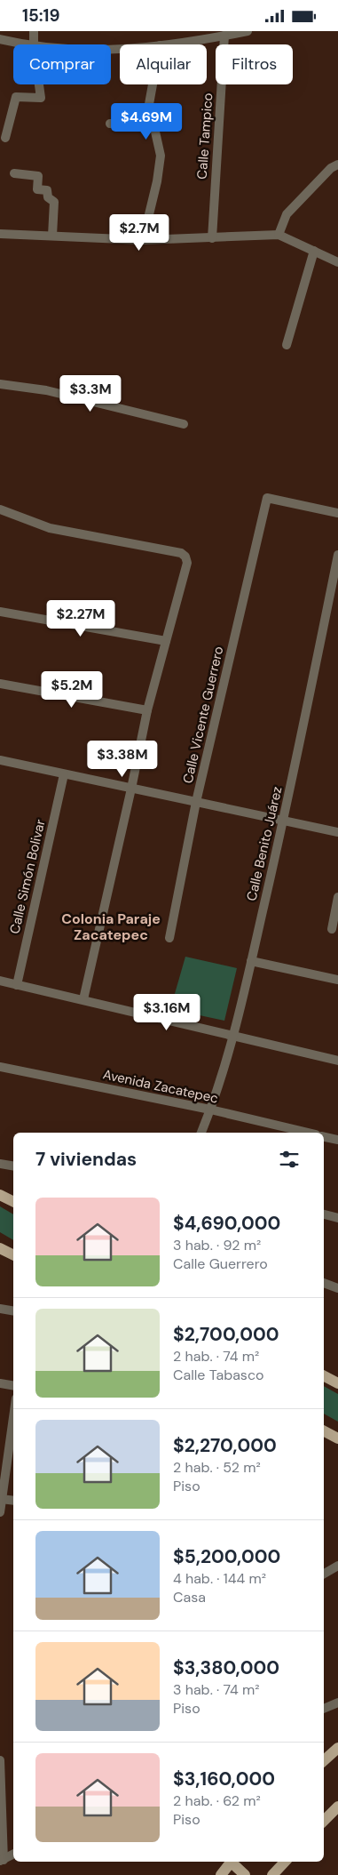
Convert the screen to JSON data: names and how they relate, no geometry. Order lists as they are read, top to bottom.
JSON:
{
  "streets": {
    "street": [
      "Calle Tampico",
      "Calle Vicente Guerrero",
      "Calle Benito Juárez",
      "Calle Simón Bolivar",
      "Avenida Zacatepec"
    ]
  },
  "crossings": [
    ["Calle Benito Juárez", "Avenida Zacatepec"]
  ],
  "districts": ["Colonia Paraje Zacatepec"],
  "page": {
    "status": "15:19",
    "chip": ["Comprar", "Alquilar", "Filtros"],
    "price": [
      "$4.69M",
      "$2.7M",
      "$3.3M",
      "$2.27M",
      "$5.2M",
      "$3.38M",
      "$3.16M"
    ],
    "heading": "7 viviendas",
    "list": [
      {
        "name": "$4,690,000",
        "note": "3 hab. · 92 m² · Calle Guerrero"
      },
      {
        "name": "$2,700,000",
        "note": "2 hab. · 74 m² · Calle Tabasco"
      },
      {
        "name": "$2,270,000",
        "note": "2 hab. · 52 m² · Piso"
      },
      {
        "name": "$5,200,000",
        "note": "4 hab. · 144 m² · Casa"
      },
      {
        "name": "$3,380,000",
        "note": "3 hab. · 74 m² · Piso"
      },
      {
        "name": "$3,160,000",
        "note": "2 hab. · 62 m² · Piso"
      }
    ]
  }
}
